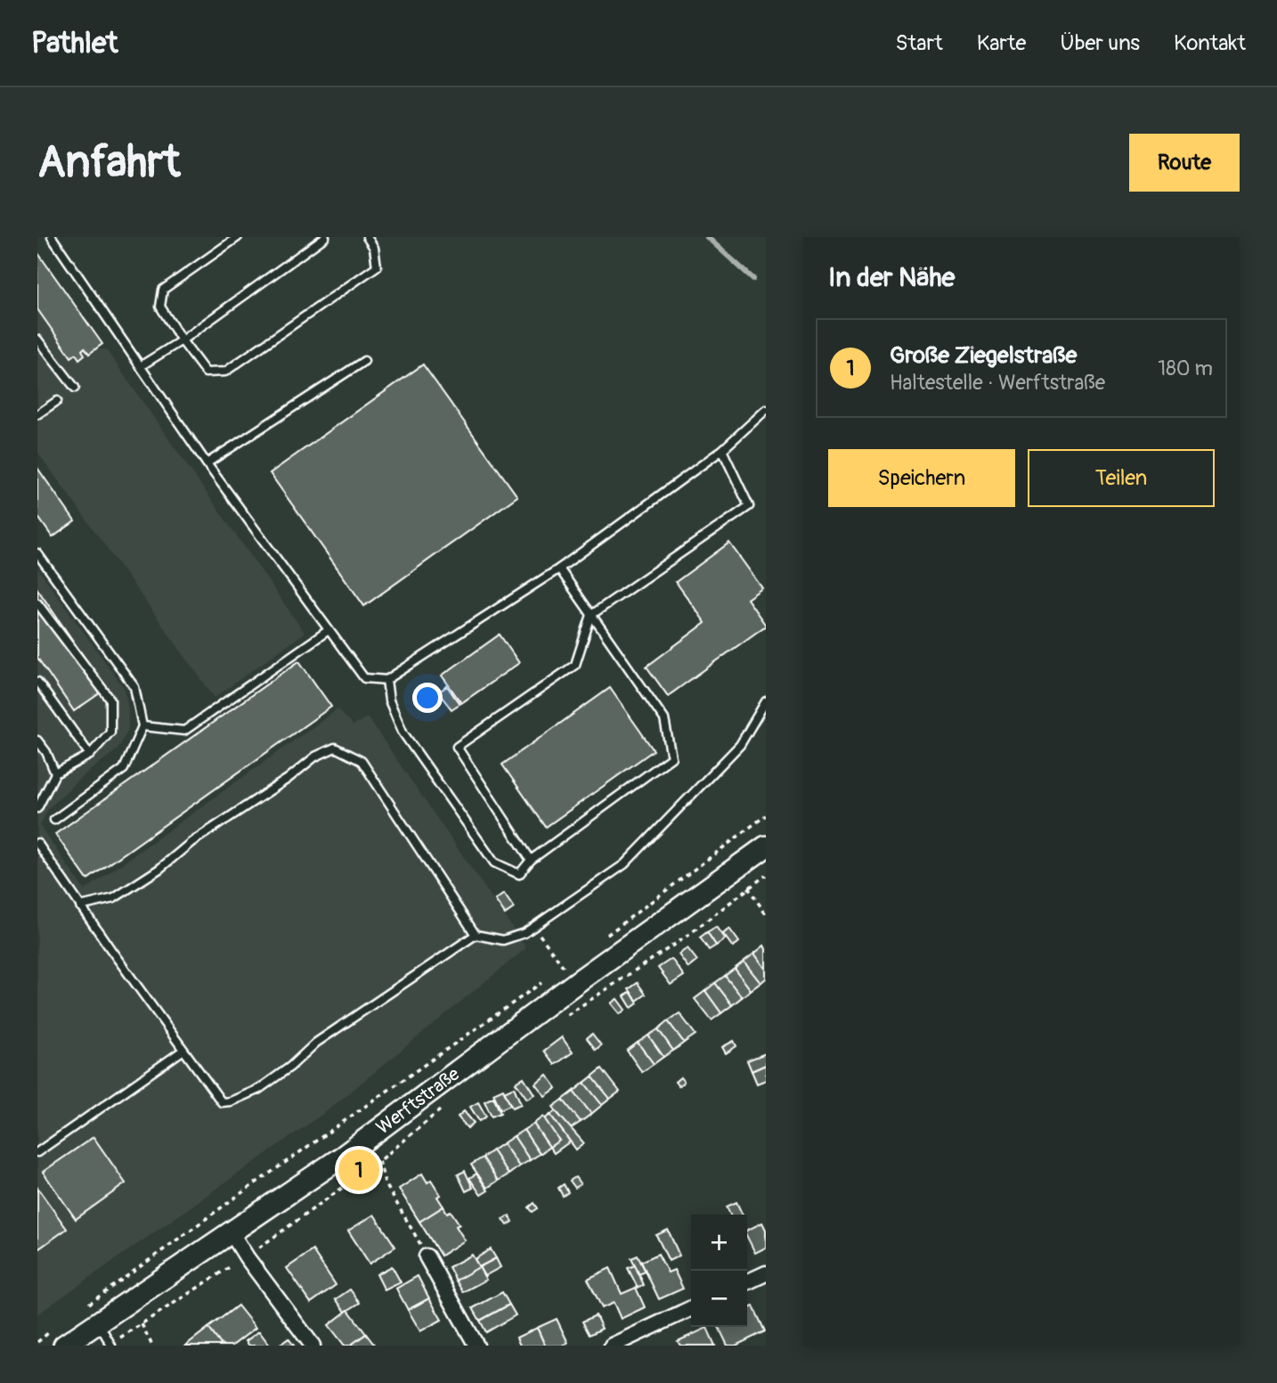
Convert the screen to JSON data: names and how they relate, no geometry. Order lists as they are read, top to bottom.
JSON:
{
  "streets": {
    "main road": ["Werftstraße"]
  },
  "page": {
    "header": "Pathlet",
    "nav": [
      "Start",
      "Karte",
      "Über uns",
      "Kontakt"
    ],
    "buttons": [
      "Route",
      ["Speichern", "Teilen"]
    ],
    "title": "Anfahrt",
    "heading": "In der Nähe",
    "list": [
      {
        "mark": "1",
        "name": "Große Ziegelstraße",
        "note": "Haltestelle · Werftstraße",
        "value": "180 m"
      }
    ],
    "pins": "1",
    "map_buttons": ["+", "−"]
  }
}
